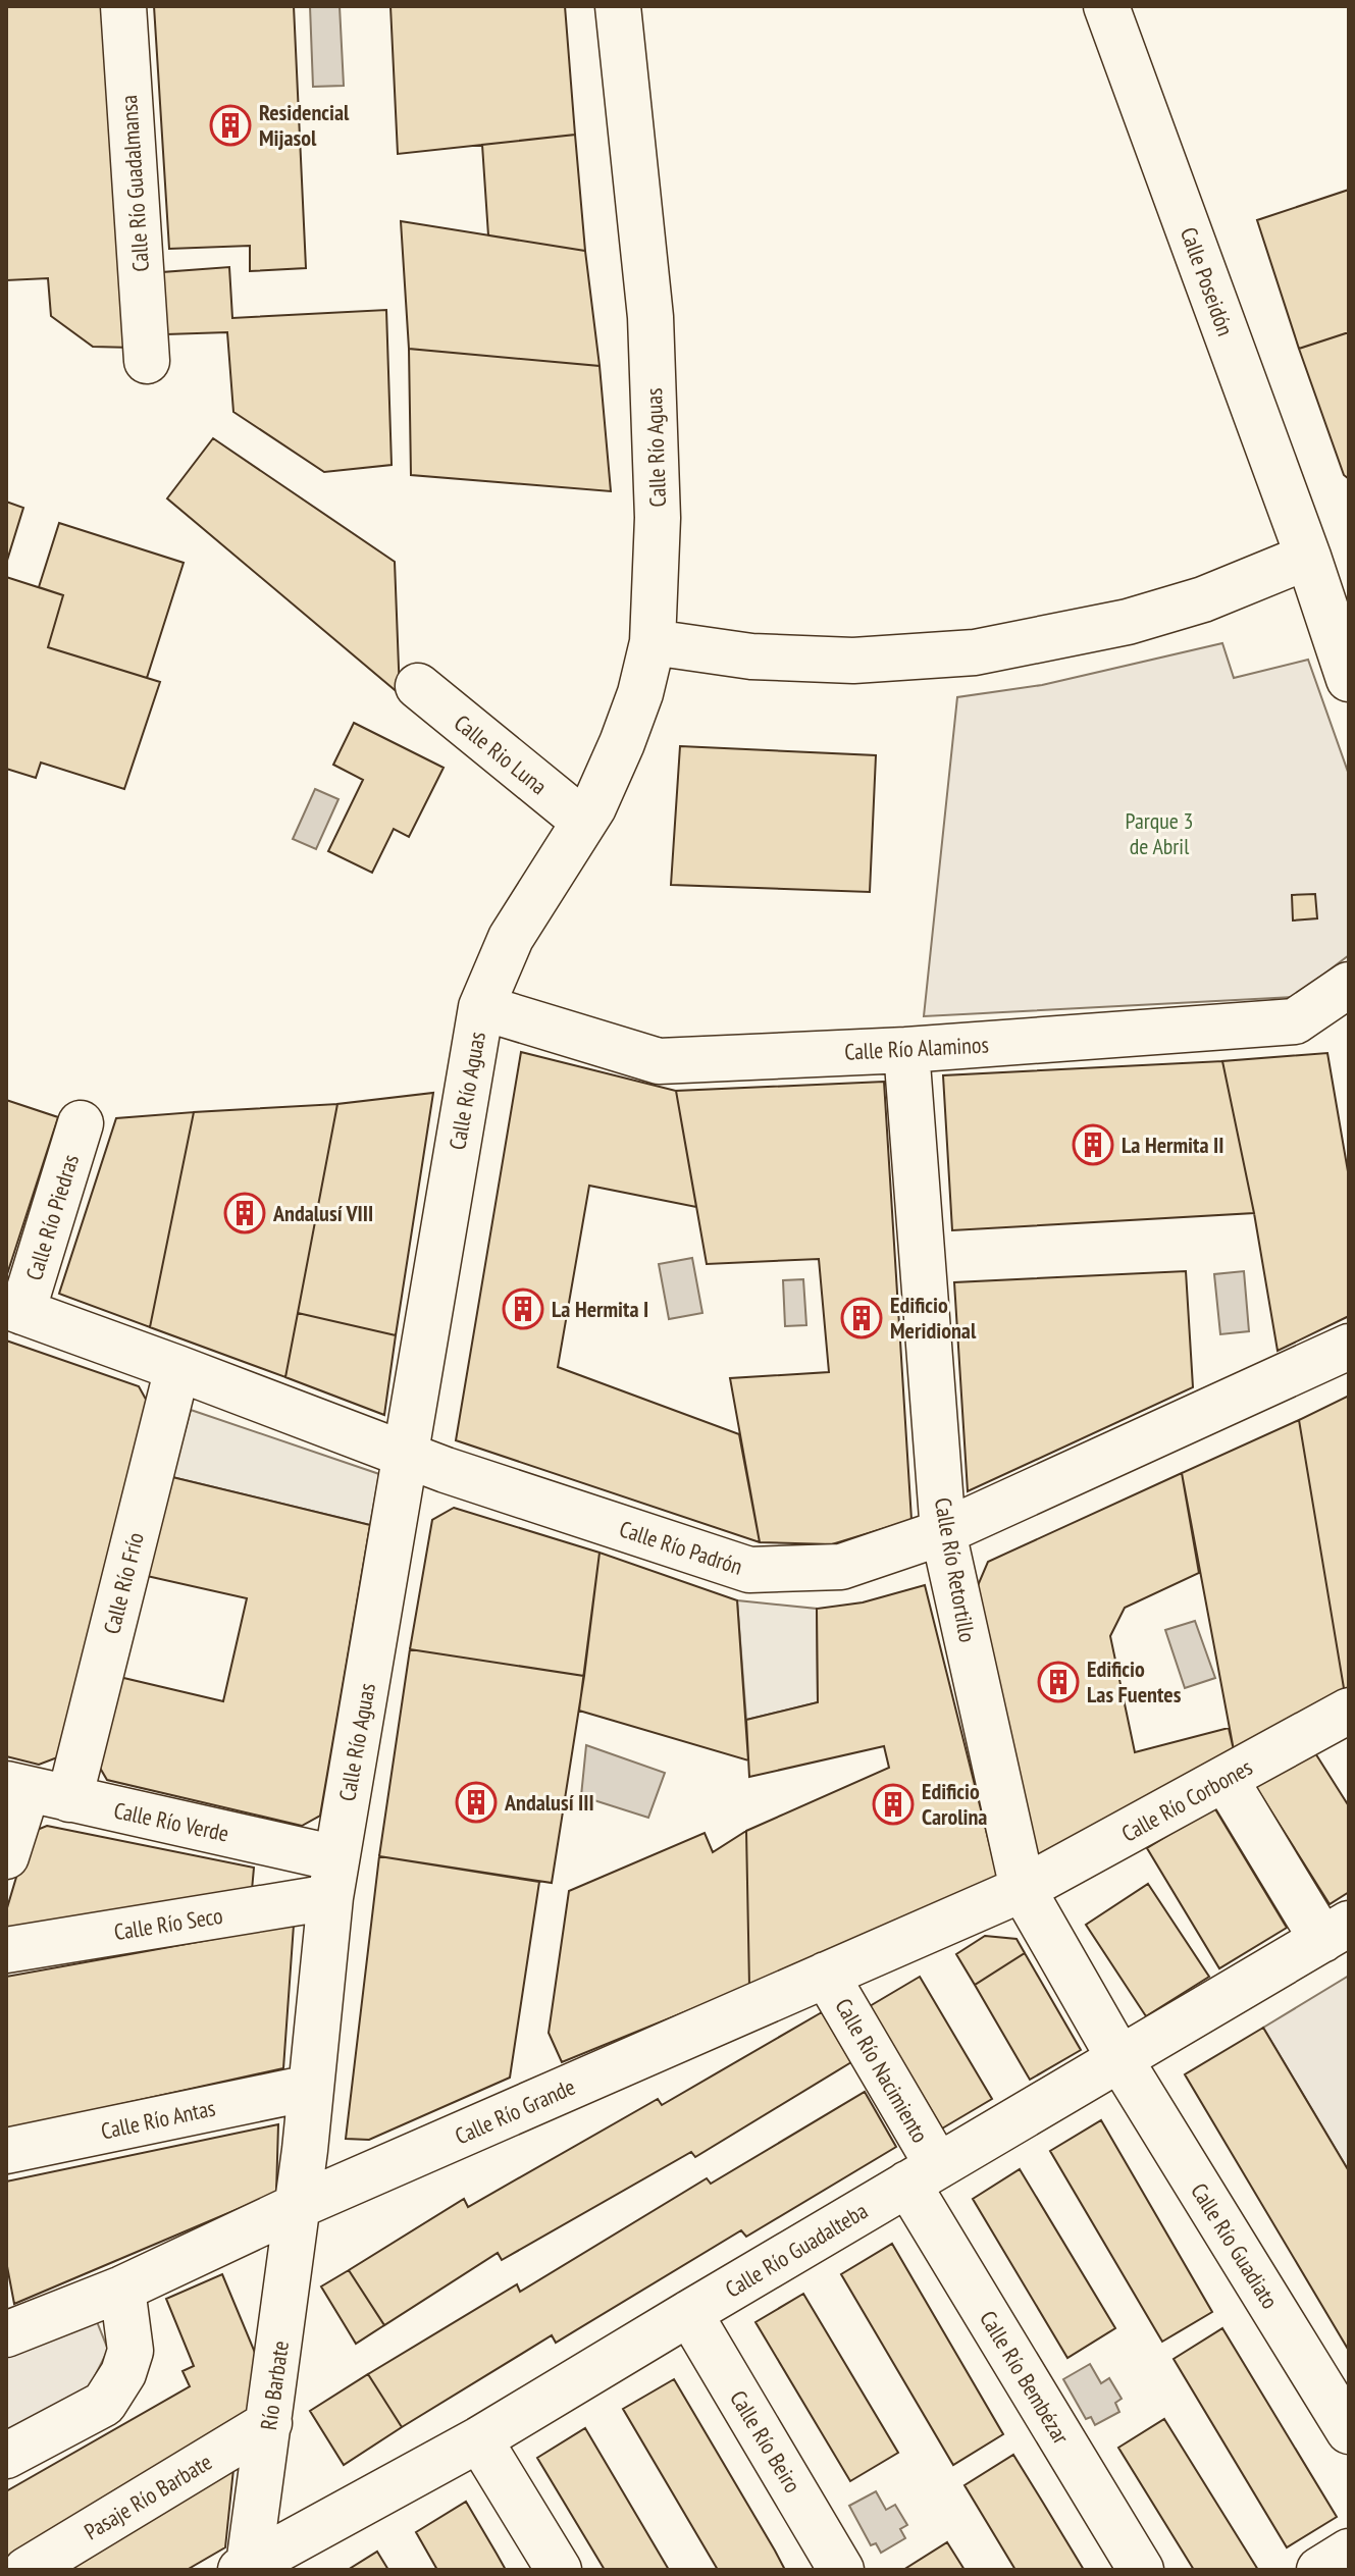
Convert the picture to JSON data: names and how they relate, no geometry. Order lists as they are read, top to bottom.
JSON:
{
  "streets": {
    "street": [
      "Calle Río Guadalmansa",
      "Calle Poseidón",
      "Calle Río Aguas",
      "Calle Rio Luna",
      "Calle Río Alaminos",
      "Calle Río Piedras",
      "Calle Río Padrón",
      "Calle Río Retortillo",
      "Calle Río Frío",
      "Calle Río Corbones",
      "Calle Río Verde",
      "Calle Río Seco",
      "Calle Río Nacimiento",
      "Calle Río Grande",
      "Calle Río Antas",
      "Calle Río Guadiato",
      "Calle Río Guadalteba",
      "Calle Río Bembézar",
      "Río Barbate",
      "Calle Río Beiro",
      "Pasaje Río Barbate"
    ]
  },
  "crossings": [
    ["Calle Río Aguas", "Calle Rio Luna"],
    ["Calle Río Aguas", "Calle Río Alaminos"],
    ["Calle Río Aguas", "Calle Río Padrón"],
    ["Calle Río Aguas", "Calle Río Verde"],
    ["Calle Río Aguas", "Calle Río Seco"],
    ["Calle Río Aguas", "Calle Río Grande"],
    ["Calle Río Aguas", "Calle Río Antas"],
    ["Calle Río Aguas", "Río Barbate"],
    ["Calle Río Alaminos", "Calle Río Retortillo"],
    ["Calle Río Piedras", "Calle Río Padrón"],
    ["Calle Río Padrón", "Calle Río Retortillo"],
    ["Calle Río Padrón", "Calle Río Frío"],
    ["Calle Río Retortillo", "Calle Río Corbones"],
    ["Calle Río Retortillo", "Calle Río Grande"],
    ["Calle Río Retortillo", "Calle Río Guadiato"],
    ["Calle Río Retortillo", "Calle Río Guadalteba"],
    ["Calle Río Frío", "Calle Río Verde"],
    ["Calle Río Corbones", "Calle Río Grande"],
    ["Calle Río Verde", "Calle Río Seco"],
    ["Calle Río Nacimiento", "Calle Río Grande"],
    ["Calle Río Nacimiento", "Calle Río Guadalteba"],
    ["Calle Río Nacimiento", "Calle Río Bembézar"],
    ["Calle Río Grande", "Río Barbate"],
    ["Calle Río Guadiato", "Calle Río Guadalteba"],
    ["Calle Río Guadalteba", "Calle Río Bembézar"],
    ["Calle Río Guadalteba", "Río Barbate"],
    ["Calle Río Guadalteba", "Calle Río Beiro"],
    ["Río Barbate", "Pasaje Río Barbate"]
  ],
  "parks": ["Parque 3 de Abril"],
  "places": {
    "building": [
      "Residencial Mijasol",
      "La Hermita II",
      "Andalusí VIII",
      "La Hermita I",
      "Edificio Meridional",
      "Edificio Las Fuentes",
      "Andalusí III",
      "Edificio Carolina"
    ]
  }
}
